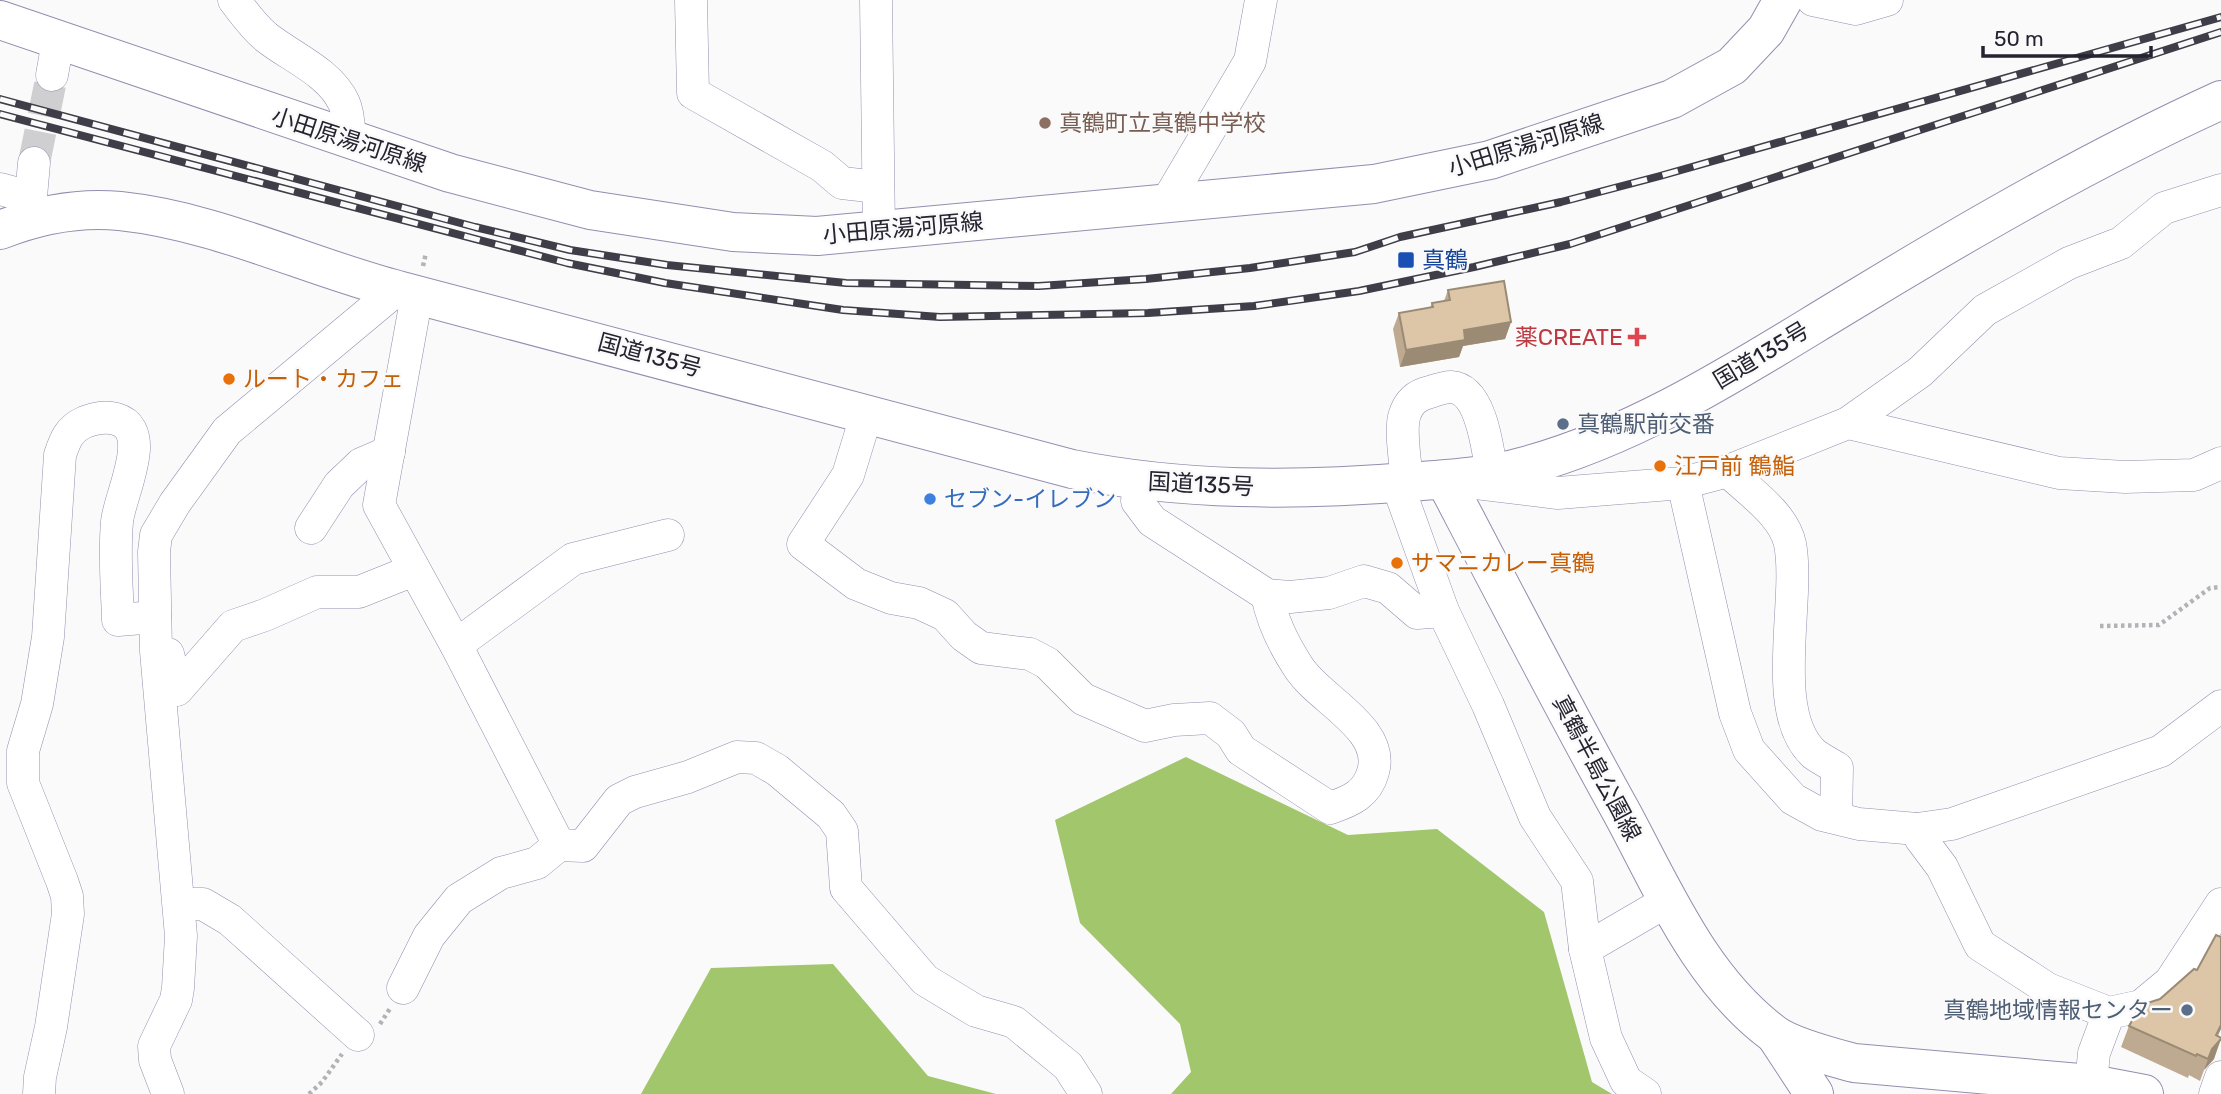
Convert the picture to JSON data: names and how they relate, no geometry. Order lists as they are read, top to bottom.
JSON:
{
  "streets": {
    "main road": ["小田原湯河原線", "国道135号", "真鶴半島公園線"]
  },
  "crossings": [
    ["国道135号", "真鶴半島公園線"]
  ],
  "places": {
    "other": [
      "真鶴町立真鶴中学校",
      "ルート・カフェ",
      "真鶴駅前交番",
      "江戸前 鶴鮨",
      "セブン-イレブン",
      "サマニカレー真鶴",
      "真鶴地域情報センター"
    ],
    "transit": ["真鶴"],
    "health": ["薬CREATE"]
  },
  "scale_bar": "50 m"
}
